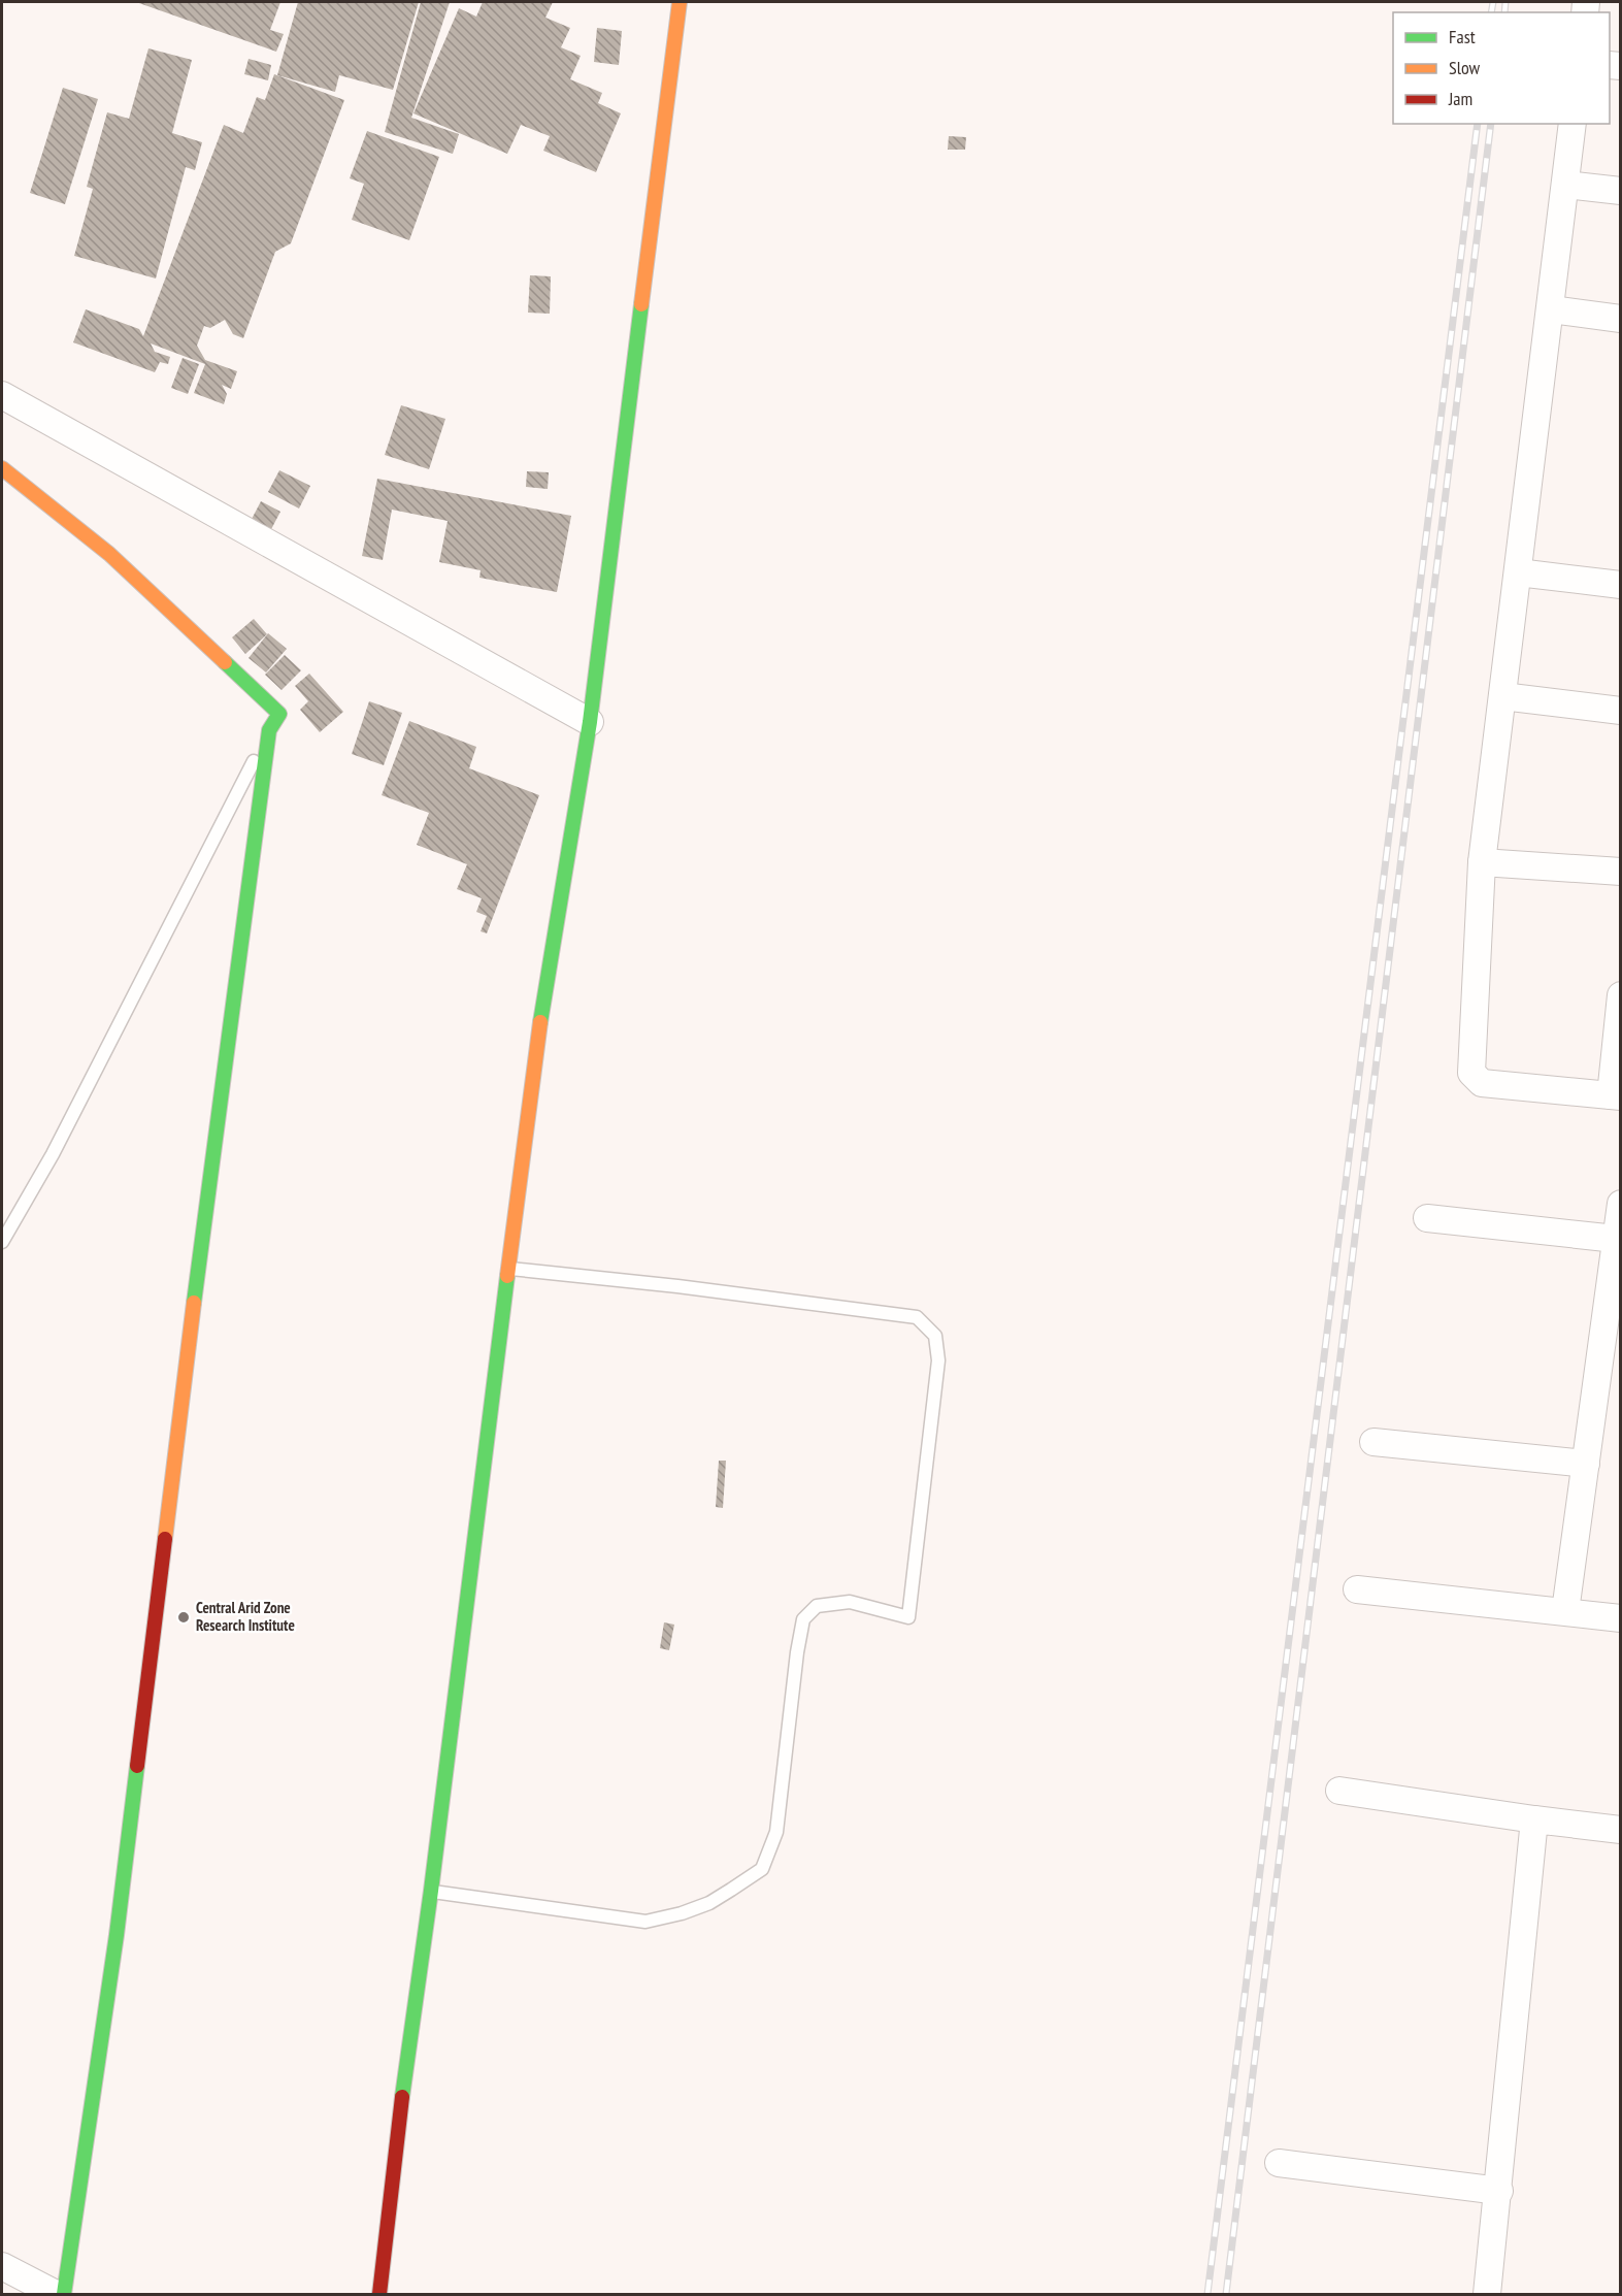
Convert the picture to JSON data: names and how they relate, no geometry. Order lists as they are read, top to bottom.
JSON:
{
  "places": ["Central Arid Zone Research Institute"],
  "legend": ["Fast", "Slow", "Jam"]
}
